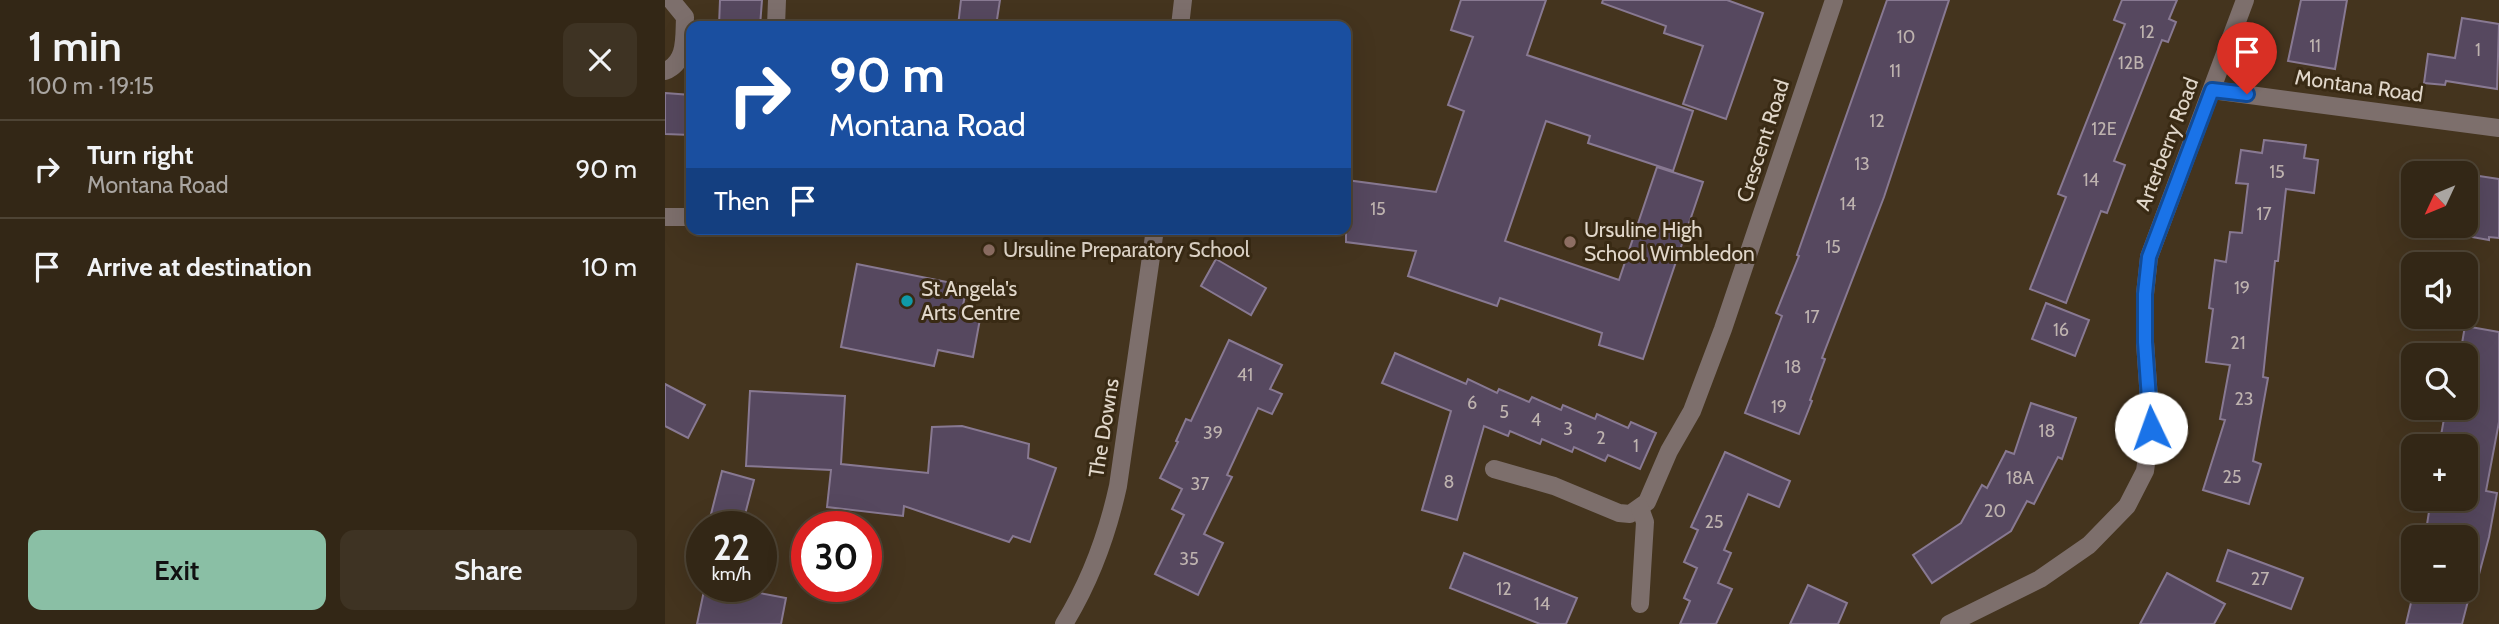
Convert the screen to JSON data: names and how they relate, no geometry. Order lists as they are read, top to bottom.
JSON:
{
  "streets": {
    "street": [
      "Montana Road",
      "Crescent Road",
      "Arterberry Road",
      "The Downs"
    ]
  },
  "crossings": [
    ["Montana Road", "Arterberry Road"]
  ],
  "places": ["Ursuline High School Wimbledon", "Ursuline Preparatory School", "St Angela's Arts Centre"],
  "house_numbers": [
    "12",
    "10",
    "11",
    "1",
    "12B",
    "11",
    "12",
    "12E",
    "13",
    "15",
    "14",
    "14",
    "15",
    "17",
    "15",
    "19",
    "17",
    "16",
    "21",
    "18",
    "41",
    "23",
    "6",
    "19",
    "5",
    "4",
    "3",
    "18",
    "39",
    "2",
    "1",
    "25",
    "18A",
    "8",
    "37",
    "20",
    "25",
    "35",
    "27",
    "12",
    "14"
  ],
  "north": "bottom left",
  "page": {
    "heading": ["1 min", "100 m · 19:15"],
    "turn": ["90 m", "Montana Road"],
    "list": [
      {
        "name": "Turn right",
        "note": "Montana Road",
        "value": "90 m"
      },
      {
        "name": "Arrive at destination",
        "value": "10 m"
      }
    ],
    "map_buttons": ["+", "−"],
    "then": "Then",
    "speed": "22 km/h",
    "limit": "30",
    "buttons": ["Exit", "Share"]
  }
}
